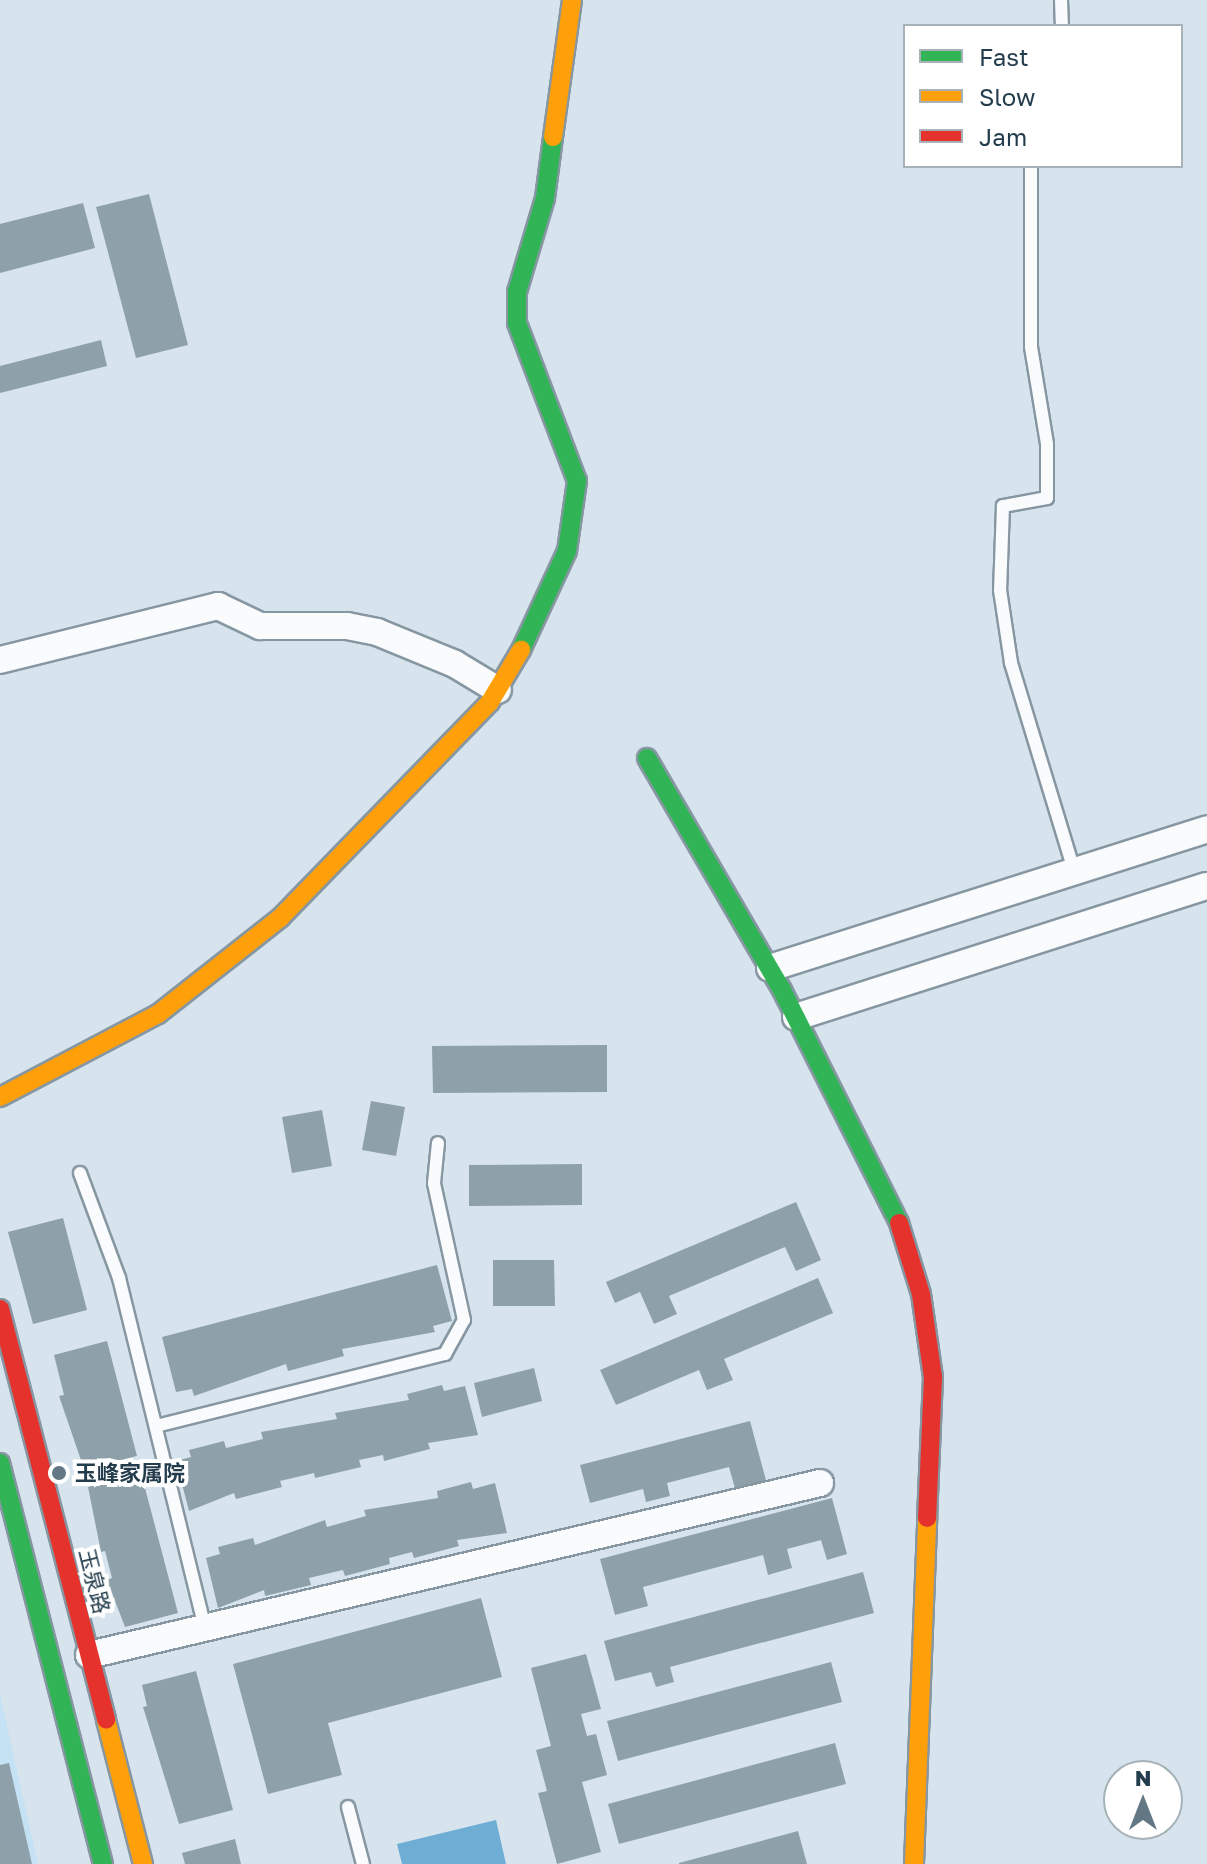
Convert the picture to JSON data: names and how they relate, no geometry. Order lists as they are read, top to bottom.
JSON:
{
  "streets": {
    "street": ["玉泉路"]
  },
  "places": ["玉峰家属院"],
  "legend": ["Fast", "Slow", "Jam"],
  "north": "top"
}
